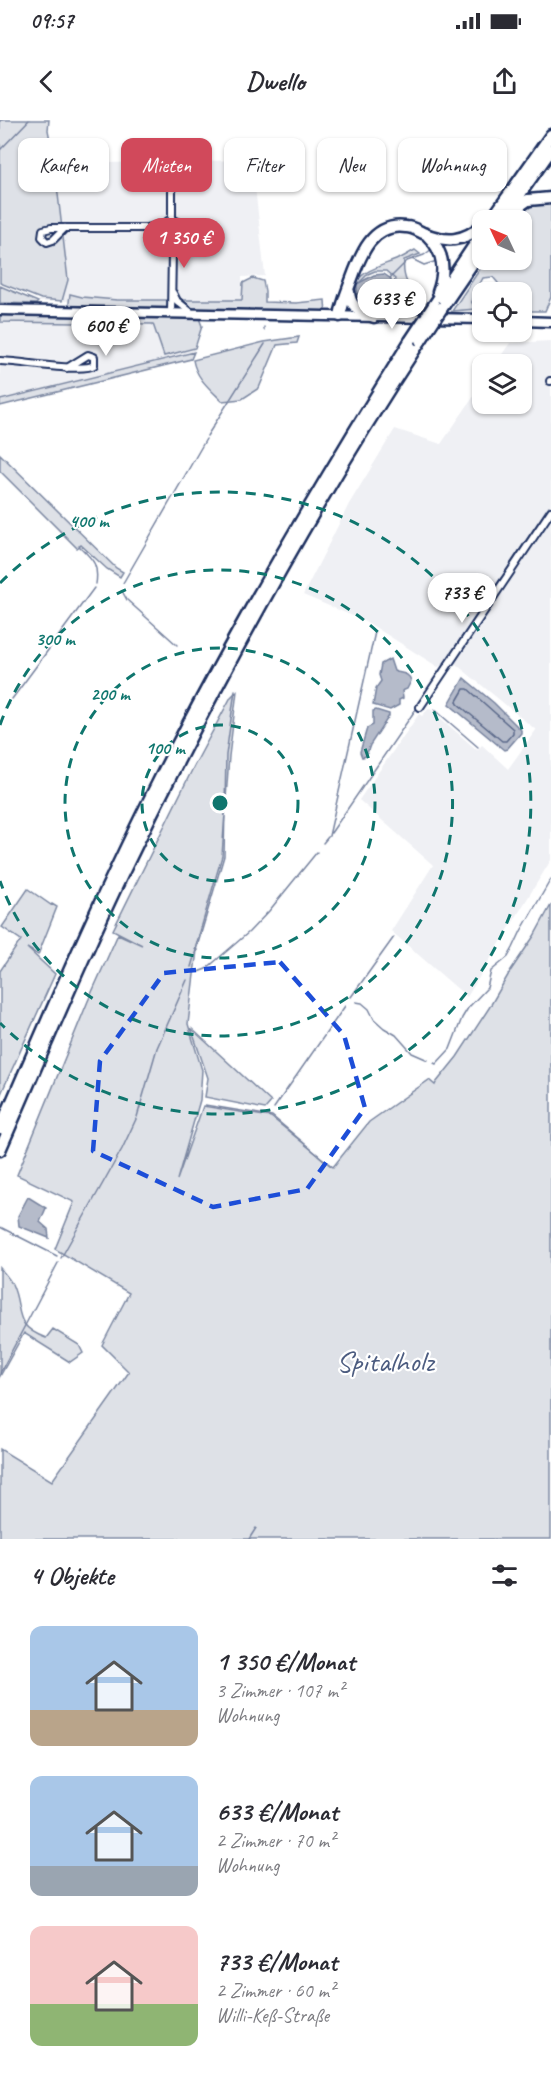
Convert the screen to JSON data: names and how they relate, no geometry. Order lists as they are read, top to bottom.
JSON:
{
  "parks": ["Spitalholz"],
  "north": "top left",
  "page": {
    "status": "09:57",
    "header": "Dwello",
    "chip": [
      "Kaufen",
      "Mieten",
      "Filter",
      "Neu",
      "Wohnung"
    ],
    "price": [
      "1 350 €",
      "633 €",
      "600 €",
      "733 €"
    ],
    "heading": "4 Objekte",
    "list": [
      {
        "name": "1 350 €/Monat",
        "note": "3 Zimmer · 107 m² · Wohnung"
      },
      {
        "name": "633 €/Monat",
        "note": "2 Zimmer · 70 m² · Wohnung"
      },
      {
        "name": "733 €/Monat",
        "note": "2 Zimmer · 60 m² · Willi-Keß-Straße"
      }
    ]
  },
  "rings": [
    "400 m",
    "300 m",
    "200 m",
    "100 m"
  ]
}
